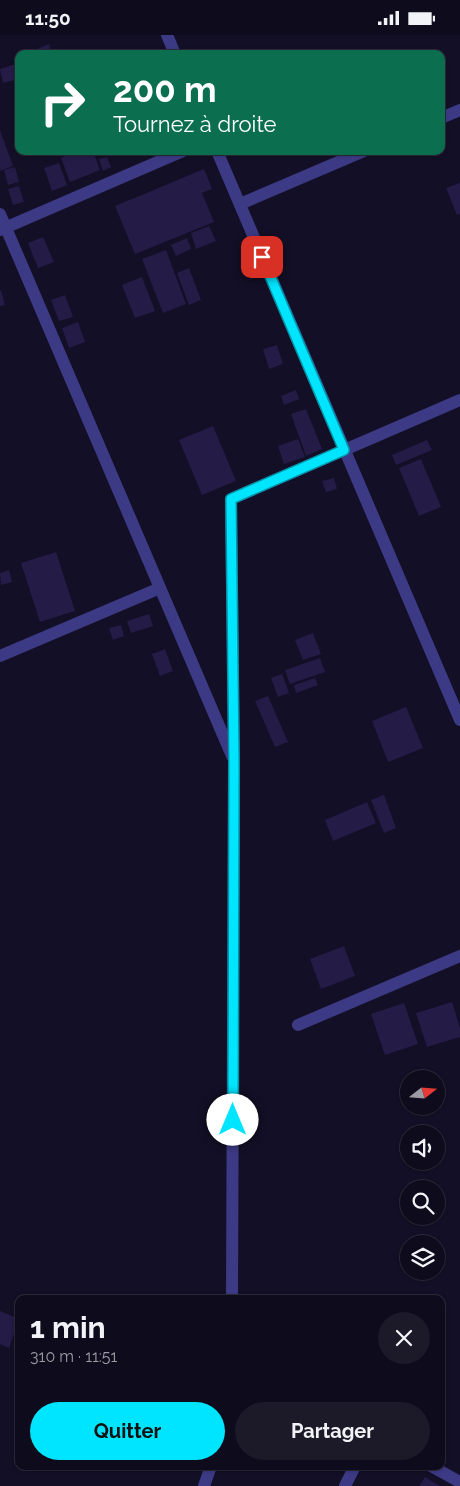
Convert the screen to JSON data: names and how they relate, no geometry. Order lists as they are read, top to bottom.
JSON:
{
  "north": "right",
  "page": {
    "status": "11:50",
    "turn": ["200 m", "Tournez à droite"],
    "heading": ["1 min", "310 m · 11:51"],
    "buttons": ["Quitter", "Partager"]
  }
}
